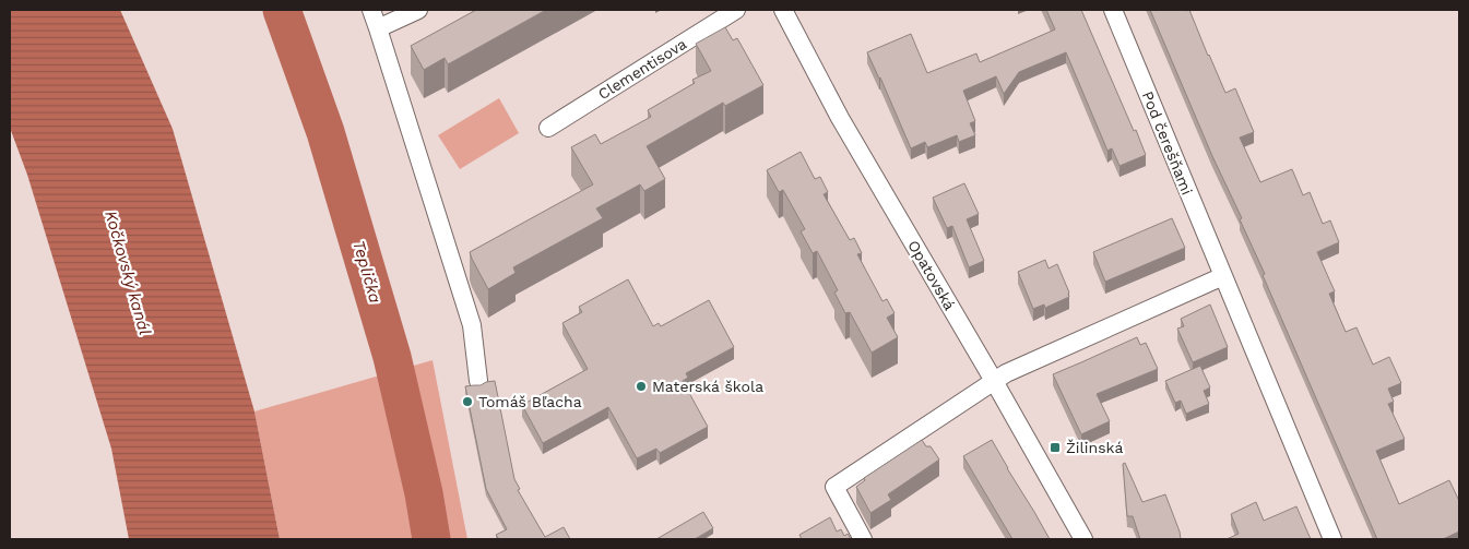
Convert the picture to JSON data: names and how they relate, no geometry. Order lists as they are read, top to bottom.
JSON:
{
  "streets": {
    "street": ["Clementisova", "Pod čerešňami", "Opatovská"]
  },
  "water": ["Teplička", "Kočkovský kanál"],
  "places": {
    "other": ["Materská škola", "Tomáš Bľacha"],
    "transit": ["Žilinská"]
  }
}
